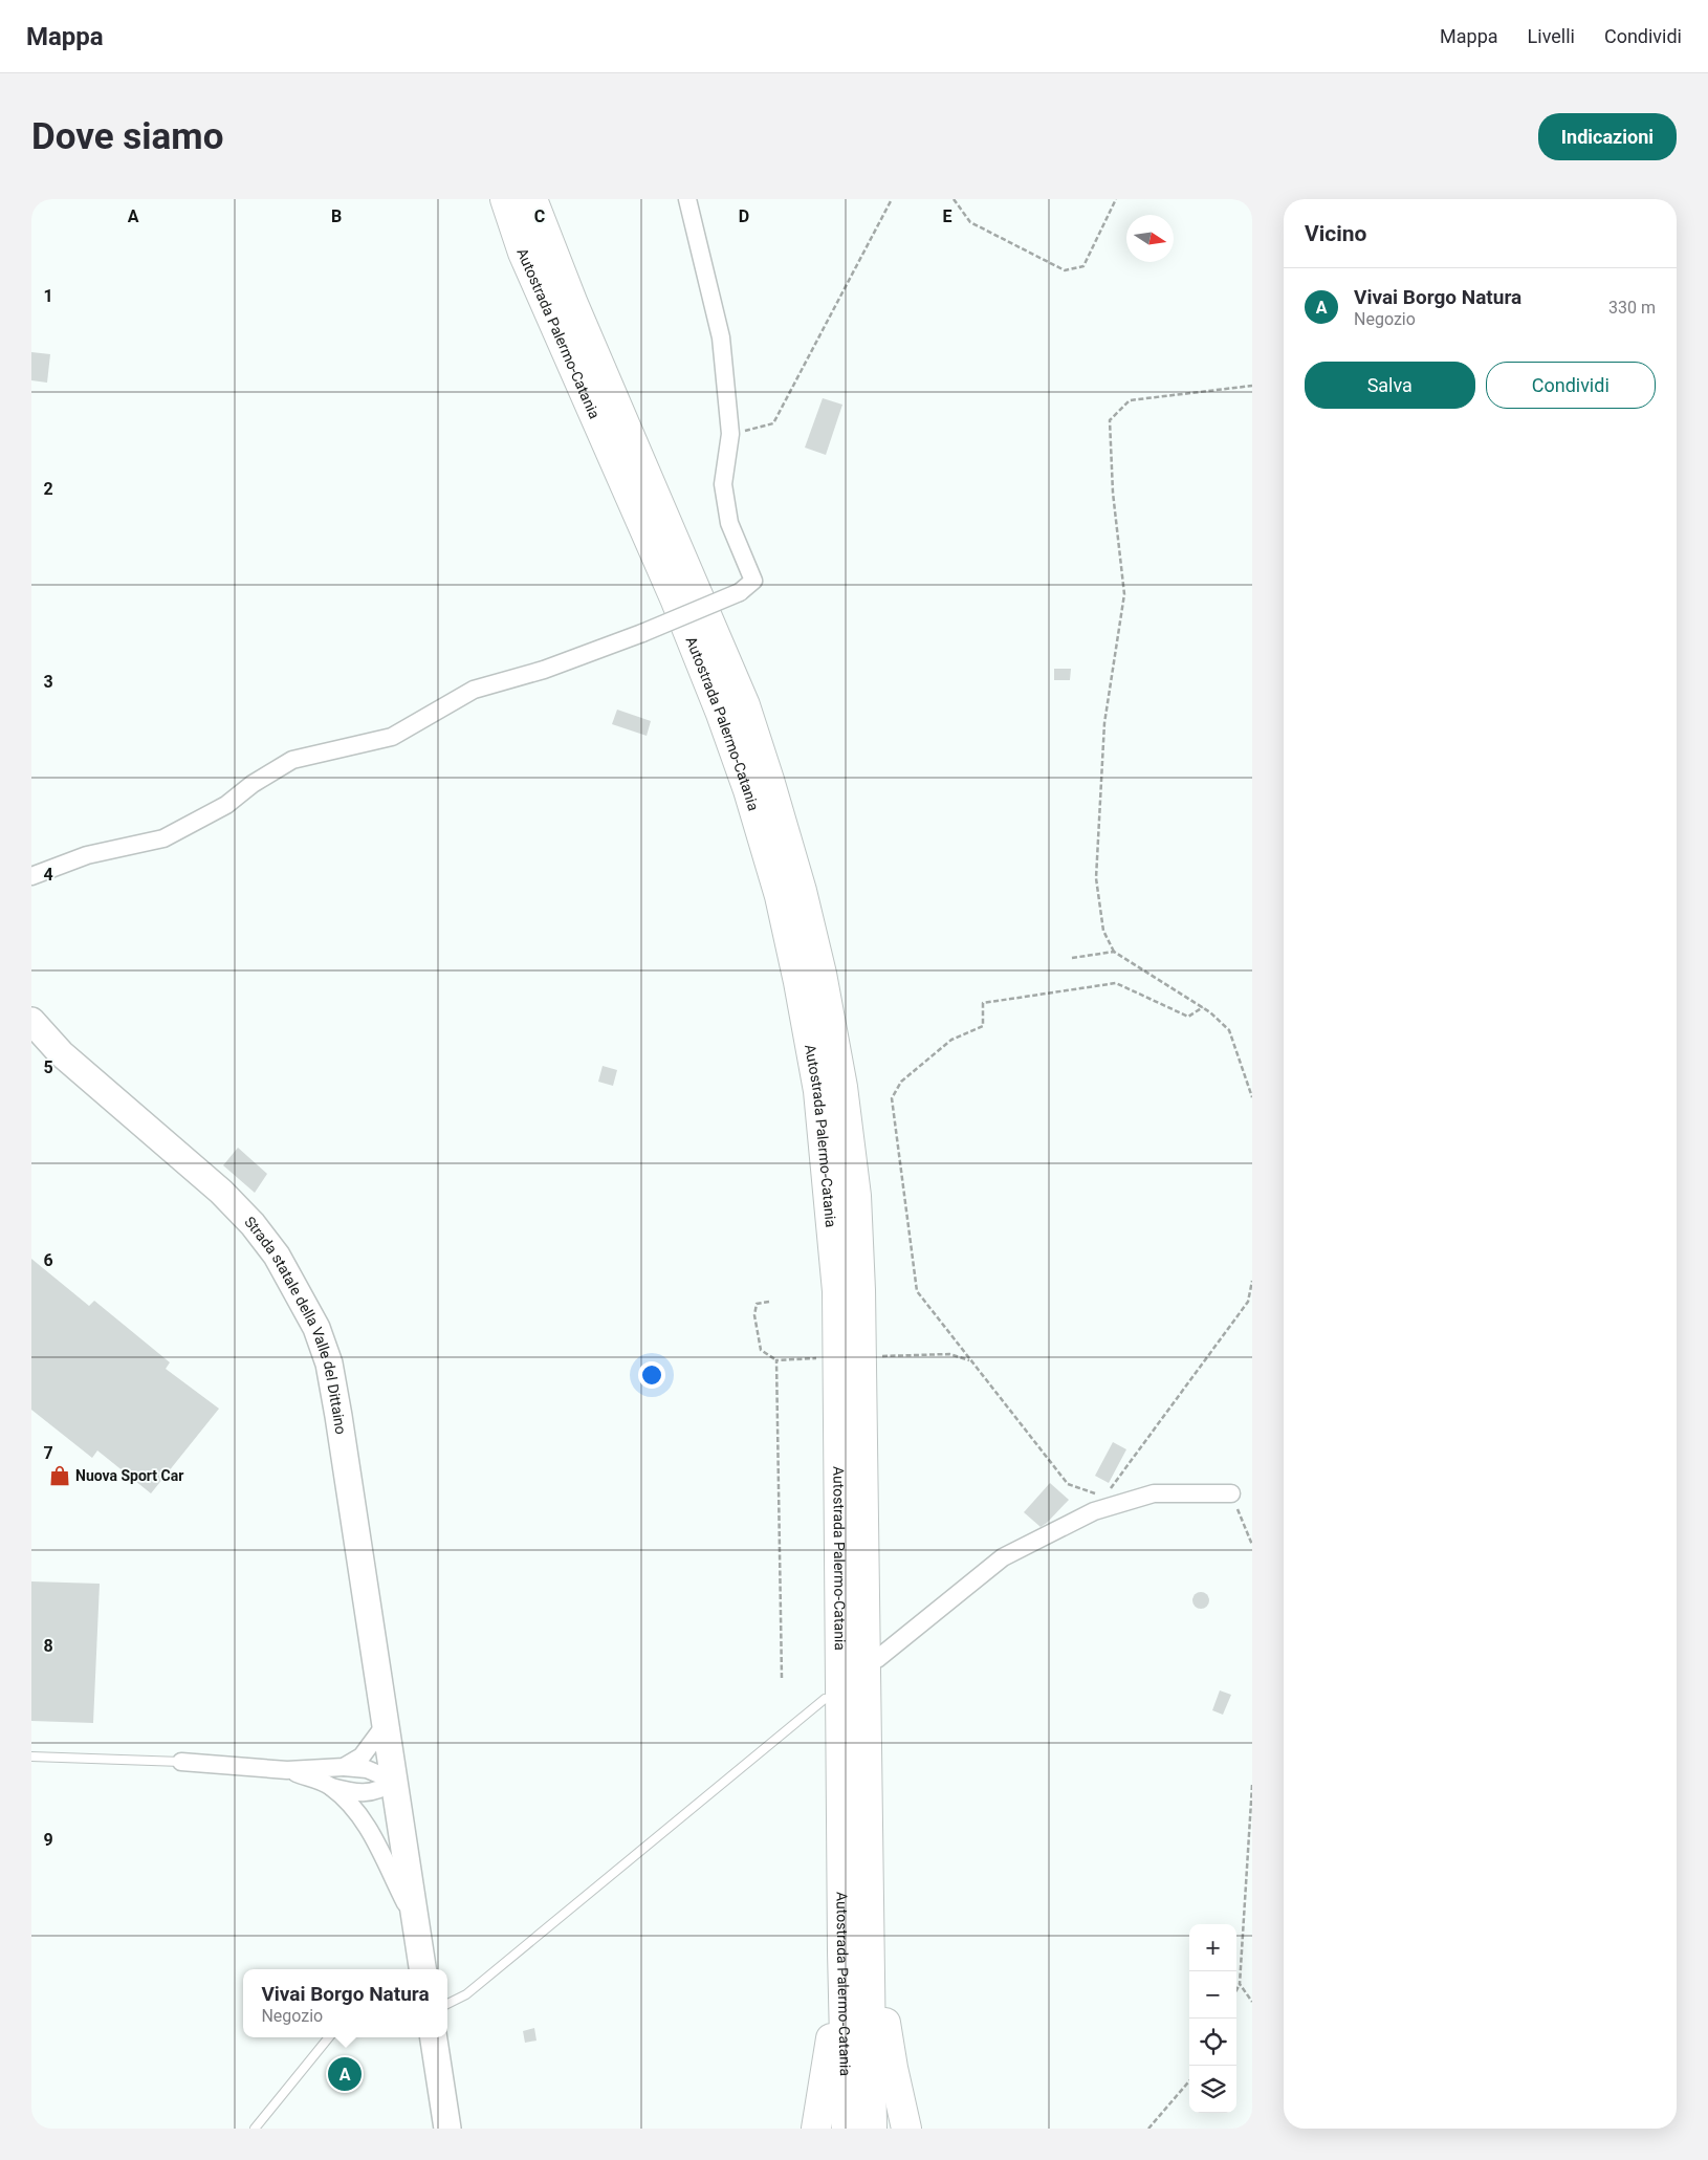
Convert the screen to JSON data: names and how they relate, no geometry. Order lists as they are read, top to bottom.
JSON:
{
  "streets": {
    "highway": ["Autostrada Palermo-Catania"],
    "main road": ["Strada statale della Valle del Dittaino"]
  },
  "places": {
    "shop": ["Nuova Sport Car"]
  },
  "north": "right",
  "page": {
    "header": "Mappa",
    "nav": ["Mappa", "Livelli", "Condividi"],
    "buttons": [
      "Indicazioni",
      ["Salva", "Condividi"]
    ],
    "title": "Dove siamo",
    "heading": "Vicino",
    "list": [
      {
        "mark": "A",
        "name": "Vivai Borgo Natura",
        "note": "Negozio",
        "value": "330 m"
      }
    ],
    "map_buttons": ["+", "−"],
    "popup": ["Vivai Borgo Natura", "Negozio"],
    "pins": "A"
  },
  "grid": {
    "columns": [
      "A",
      "B",
      "C",
      "D",
      "E"
    ],
    "rows": [
      "1",
      "2",
      "3",
      "4",
      "5",
      "6",
      "7",
      "8",
      "9"
    ]
  }
}
